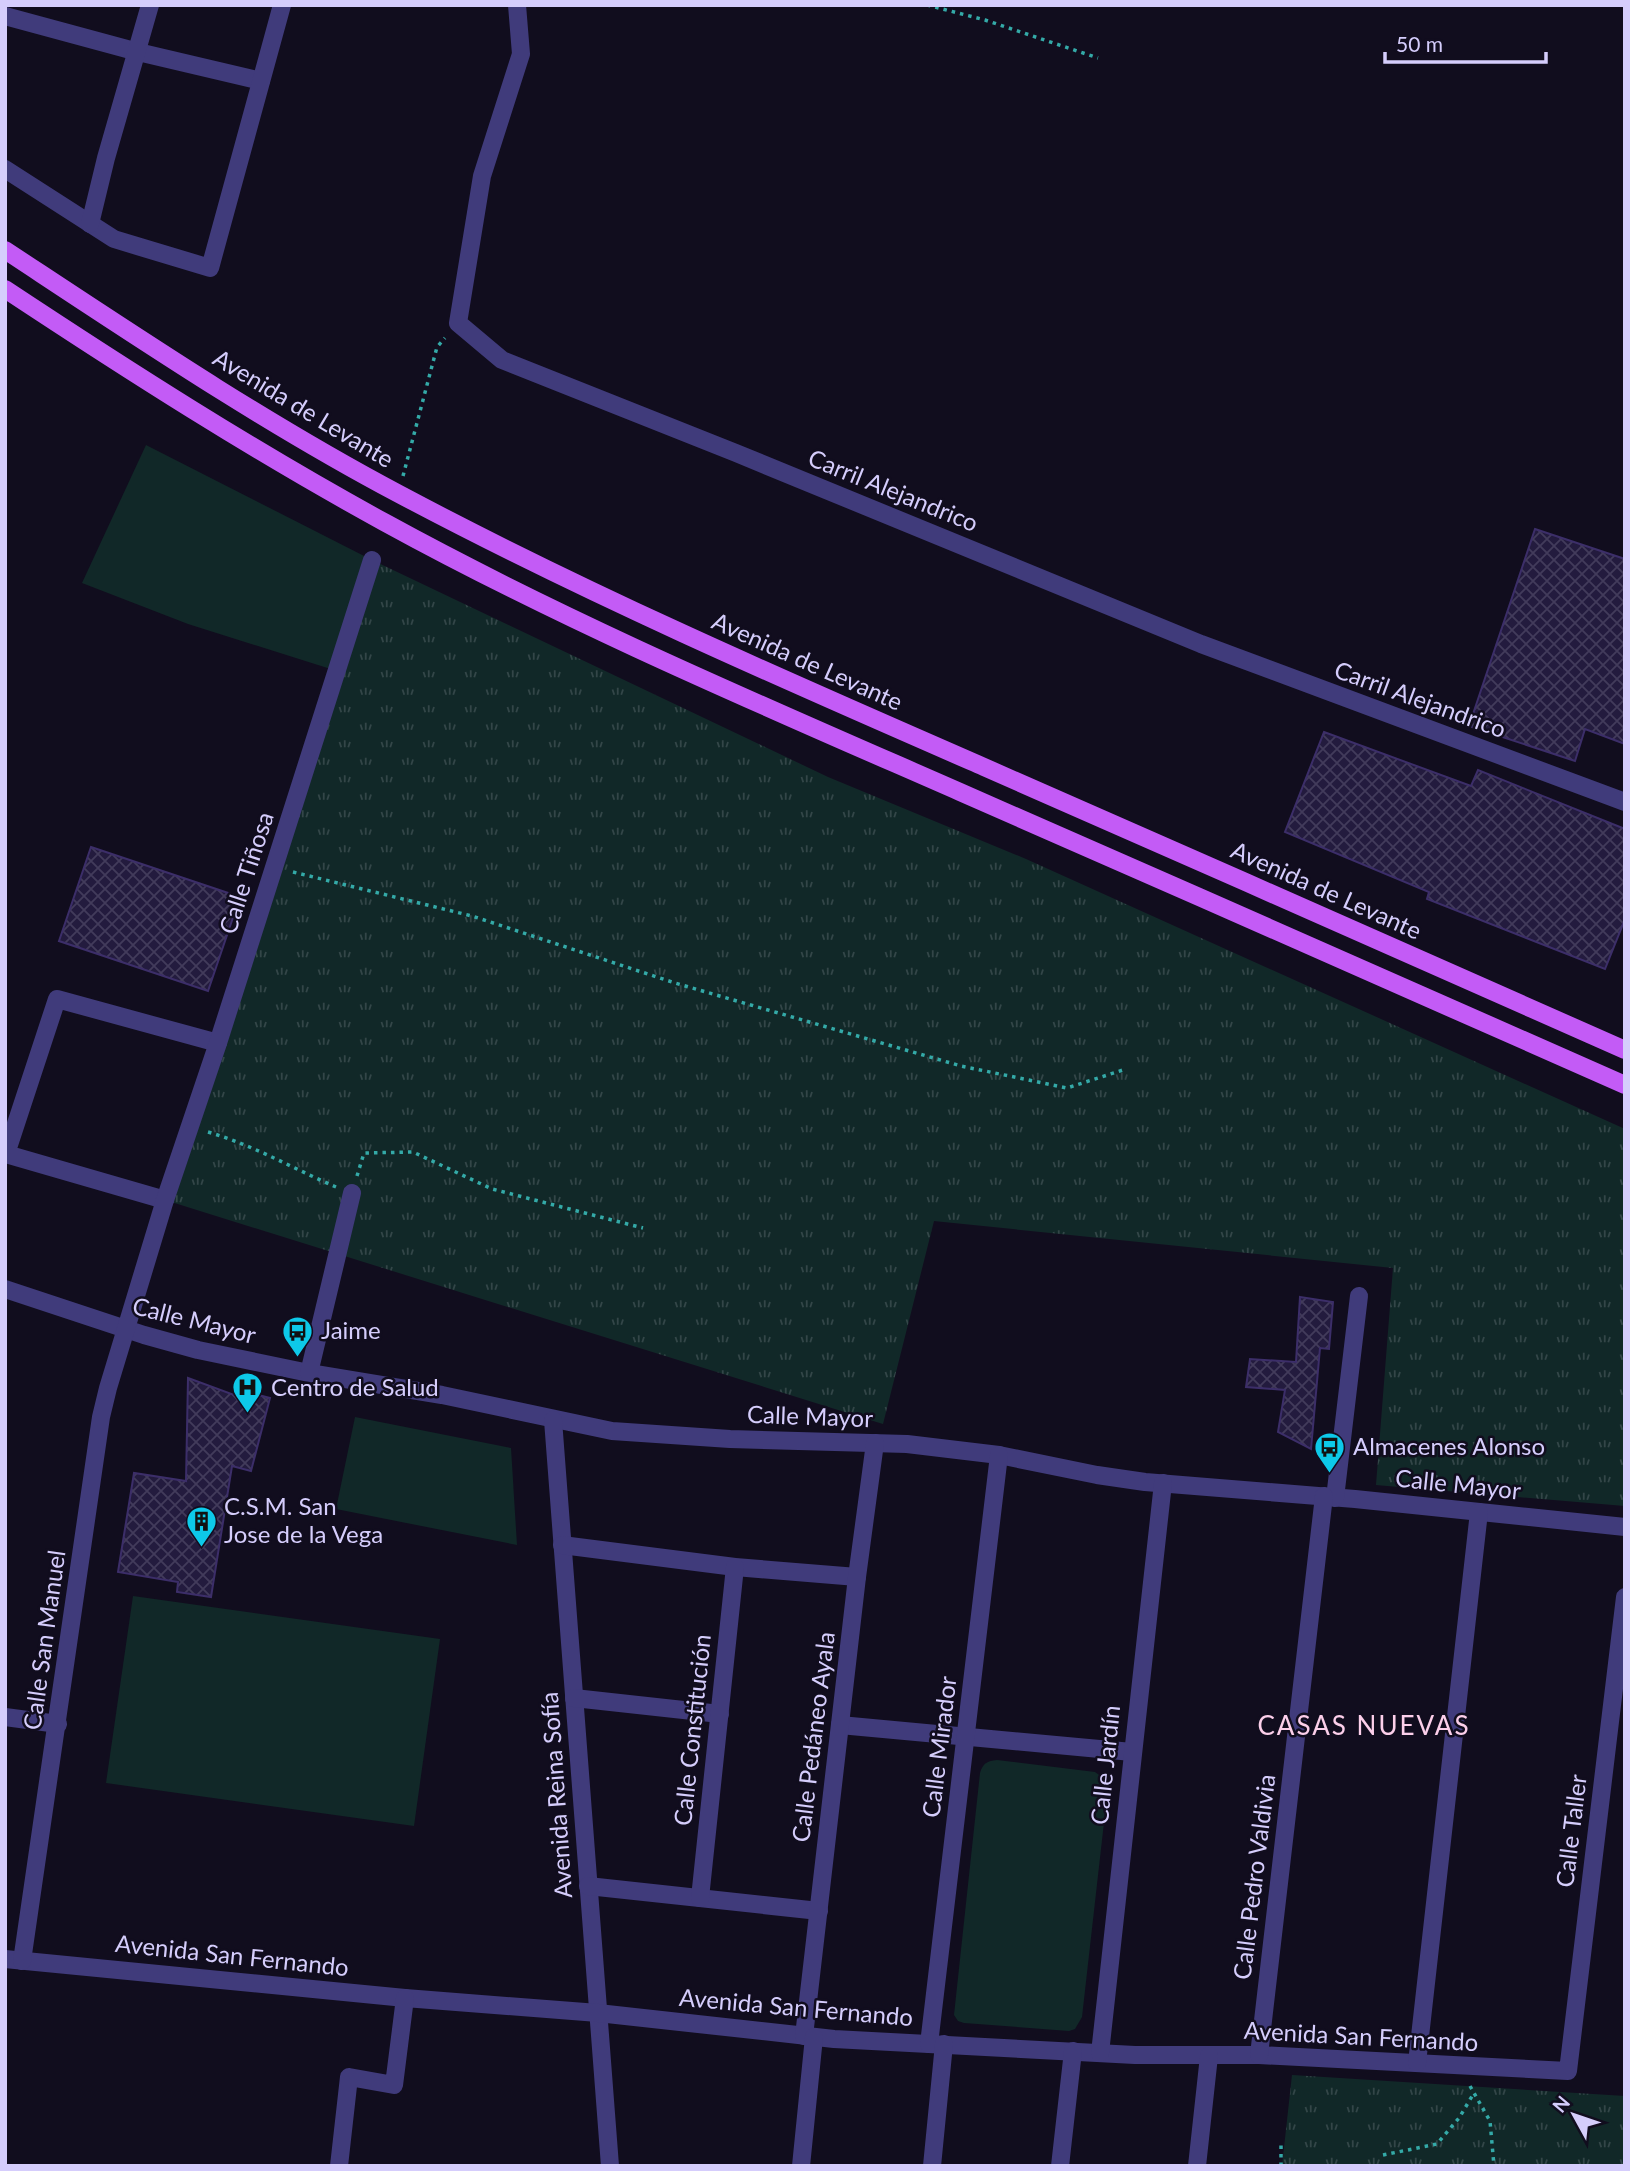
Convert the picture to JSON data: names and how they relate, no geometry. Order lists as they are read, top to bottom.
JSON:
{
  "streets": {
    "main road": ["Avenida de Levante"],
    "street": [
      "Carril Alejandrico",
      "Calle Tiñosa",
      "Calle Mayor",
      "Calle San Manuel",
      "Calle Constitución",
      "Calle Pedáneo Ayala",
      "Calle Mirador",
      "Calle Jardín",
      "Avenida Reina Sofía",
      "Calle Taller",
      "Calle Pedro Valdivia",
      "Avenida San Fernando"
    ]
  },
  "crossings": [
    ["Calle Tiñosa", "Calle San Manuel"],
    ["Calle Mayor", "Calle San Manuel"],
    ["Calle Mayor", "Calle Pedáneo Ayala"],
    ["Calle Mayor", "Calle Mirador"],
    ["Calle Mayor", "Calle Jardín"],
    ["Calle Mayor", "Avenida Reina Sofía"],
    ["Calle Mayor", "Calle Pedro Valdivia"],
    ["Calle San Manuel", "Avenida San Fernando"],
    ["Calle Pedáneo Ayala", "Avenida San Fernando"],
    ["Calle Mirador", "Avenida San Fernando"],
    ["Calle Jardín", "Avenida San Fernando"],
    ["Avenida Reina Sofía", "Avenida San Fernando"],
    ["Calle Taller", "Avenida San Fernando"],
    ["Calle Pedro Valdivia", "Avenida San Fernando"]
  ],
  "districts": ["CASAS NUEVAS"],
  "places": {
    "bus stop": ["Jaime", "Almacenes Alonso"],
    "hospital": ["Centro de Salud"],
    "building": ["C.S.M. San Jose de la Vega"]
  },
  "scale_bar": "50 m",
  "north": "top left"
}
